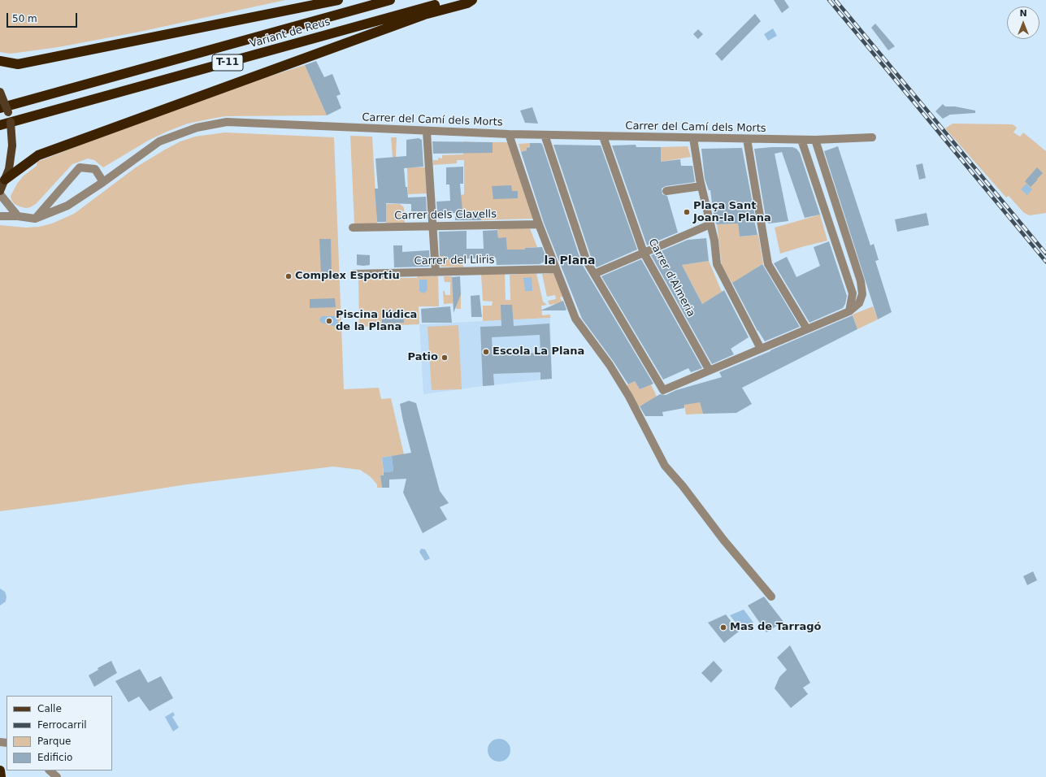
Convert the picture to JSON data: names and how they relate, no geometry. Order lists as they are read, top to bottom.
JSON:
{
  "streets": {
    "highway": ["Variant de Reus", "T-11"],
    "street": [
      "Carrer del Camí dels Morts",
      "Carrer dels Clavells",
      "Carrer del Lliris",
      "Carrer d'Almeria"
    ]
  },
  "crossings": [
    ["Carrer del Camí dels Morts", "Carrer d'Almeria"]
  ],
  "districts": ["la Plana"],
  "places": [
    "Plaça Sant Joan-la Plana",
    "Complex Esportiu",
    "Piscina lúdica de la Plana",
    "Escola La Plana",
    "Patio",
    "Mas de Tarragó"
  ],
  "legend": [
    "Calle",
    "Ferrocarril",
    "Parque",
    "Edificio"
  ],
  "scale_bar": "50 m",
  "north": "top"
}
